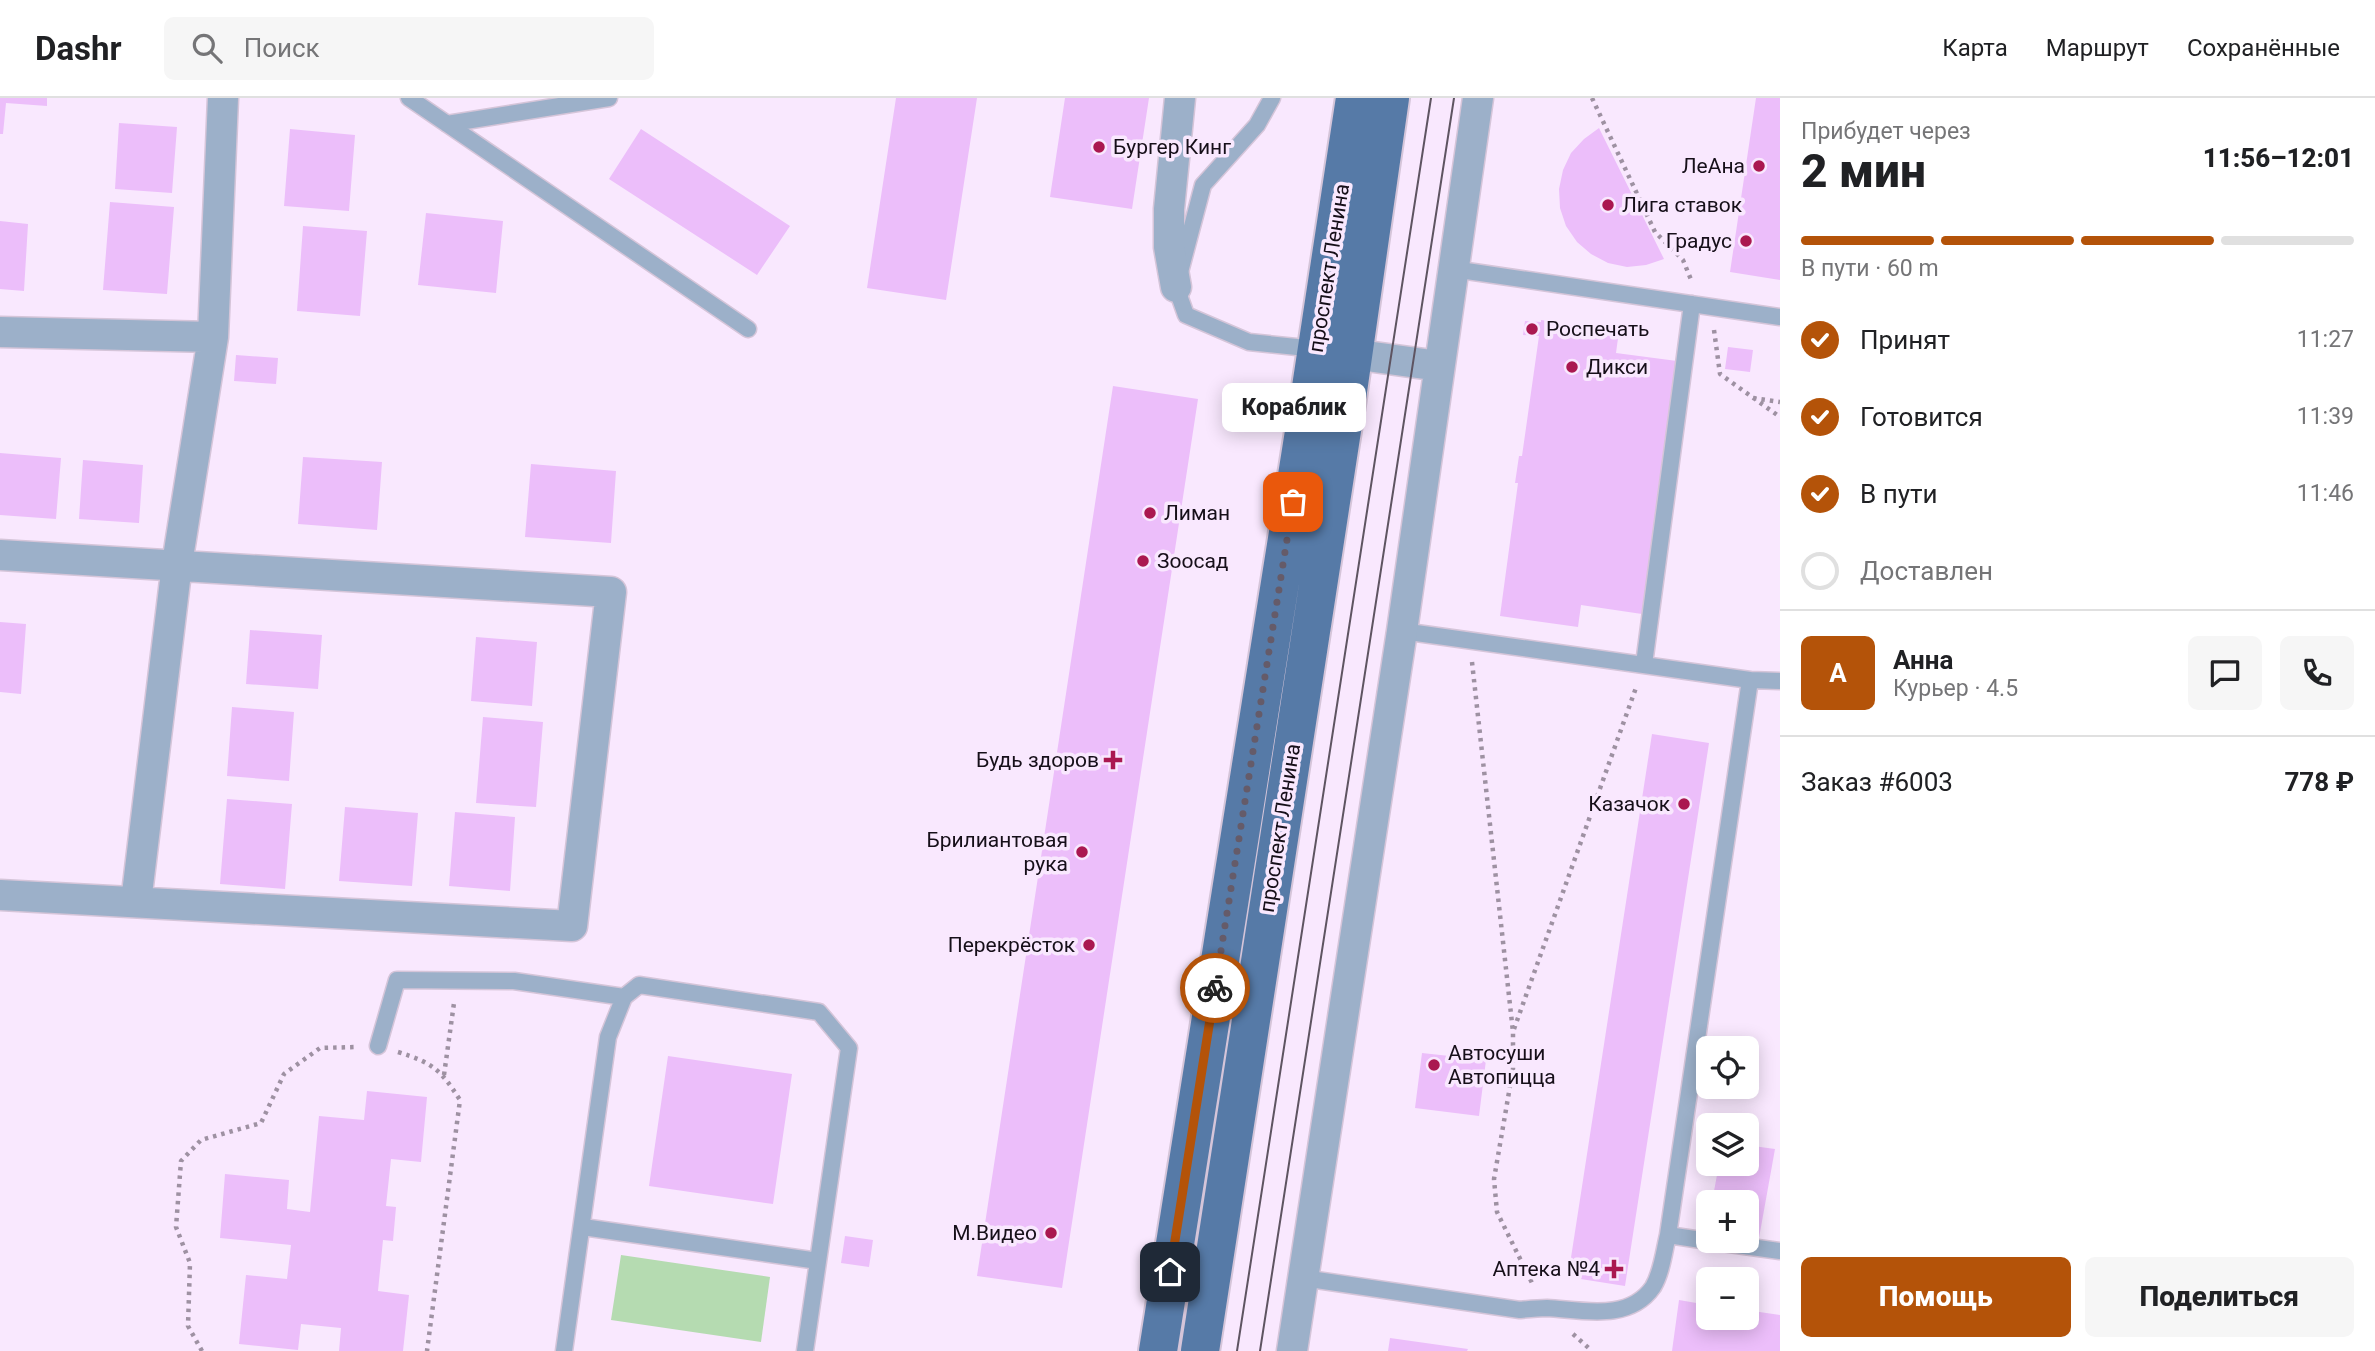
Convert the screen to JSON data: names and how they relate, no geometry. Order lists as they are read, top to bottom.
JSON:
{
  "streets": {
    "main road": ["проспект Ленина"]
  },
  "places": {
    "other": [
      "Бургер Кинг",
      "ЛеАна",
      "Лига ставок",
      "Градус",
      "Роспечать",
      "Дикси",
      "Кораблик",
      "Лиман",
      "Зоосад",
      "Казачок",
      "Брилиантовая рука",
      "Перекрёсток",
      "Автосуши Автопицца",
      "М.Видео"
    ],
    "health": ["Будь здоров", "Аптека №4"]
  },
  "page": {
    "header": "Dashr",
    "search": "Поиск",
    "nav": ["Карта", "Маршрут", "Сохранённые"],
    "heading": ["2 мин", "Прибудет через", "11:56–12:01"],
    "panel": [
      "Анна",
      "Курьер · 4.5",
      "Заказ #6003",
      "778 ₽"
    ],
    "bar": "В пути · 60 m",
    "list": [
      ["Принят", "11:27"],
      ["Готовится", "11:39"],
      ["В пути", "11:46"],
      "Доставлен"
    ],
    "bubble": "Кораблик",
    "round": "А",
    "map_buttons": ["+", "−"],
    "buttons": ["Помощь", "Поделиться"]
  }
}
